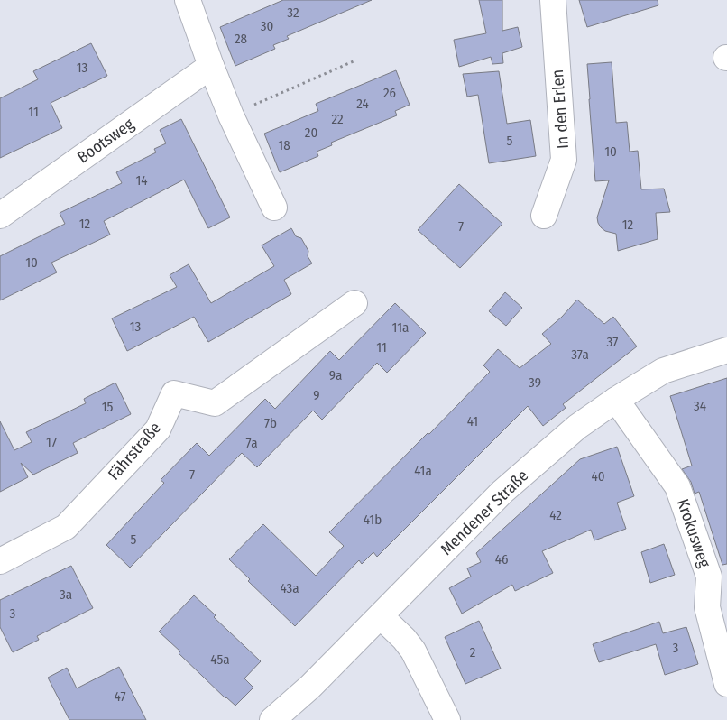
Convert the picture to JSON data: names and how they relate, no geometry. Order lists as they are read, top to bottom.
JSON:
{
  "streets": {
    "street": [
      "In den Erlen",
      "Bootsweg",
      "Fährstraße",
      "Mendener Straße",
      "Krokusweg"
    ]
  },
  "crossings": [
    ["Mendener Straße", "Krokusweg"]
  ],
  "house_numbers": [
    "32",
    "30",
    "28",
    "13",
    "26",
    "24",
    "11",
    "22",
    "20",
    "5",
    "18",
    "10",
    "14",
    "12",
    "12",
    "7",
    "10",
    "13",
    "11a",
    "37",
    "11",
    "37a",
    "9a",
    "39",
    "9",
    "34",
    "15",
    "41",
    "7b",
    "17",
    "7a",
    "41a",
    "7",
    "40",
    "42",
    "41b",
    "5",
    "46",
    "43a",
    "3a",
    "3",
    "3",
    "2",
    "45a",
    "47"
  ]
}
